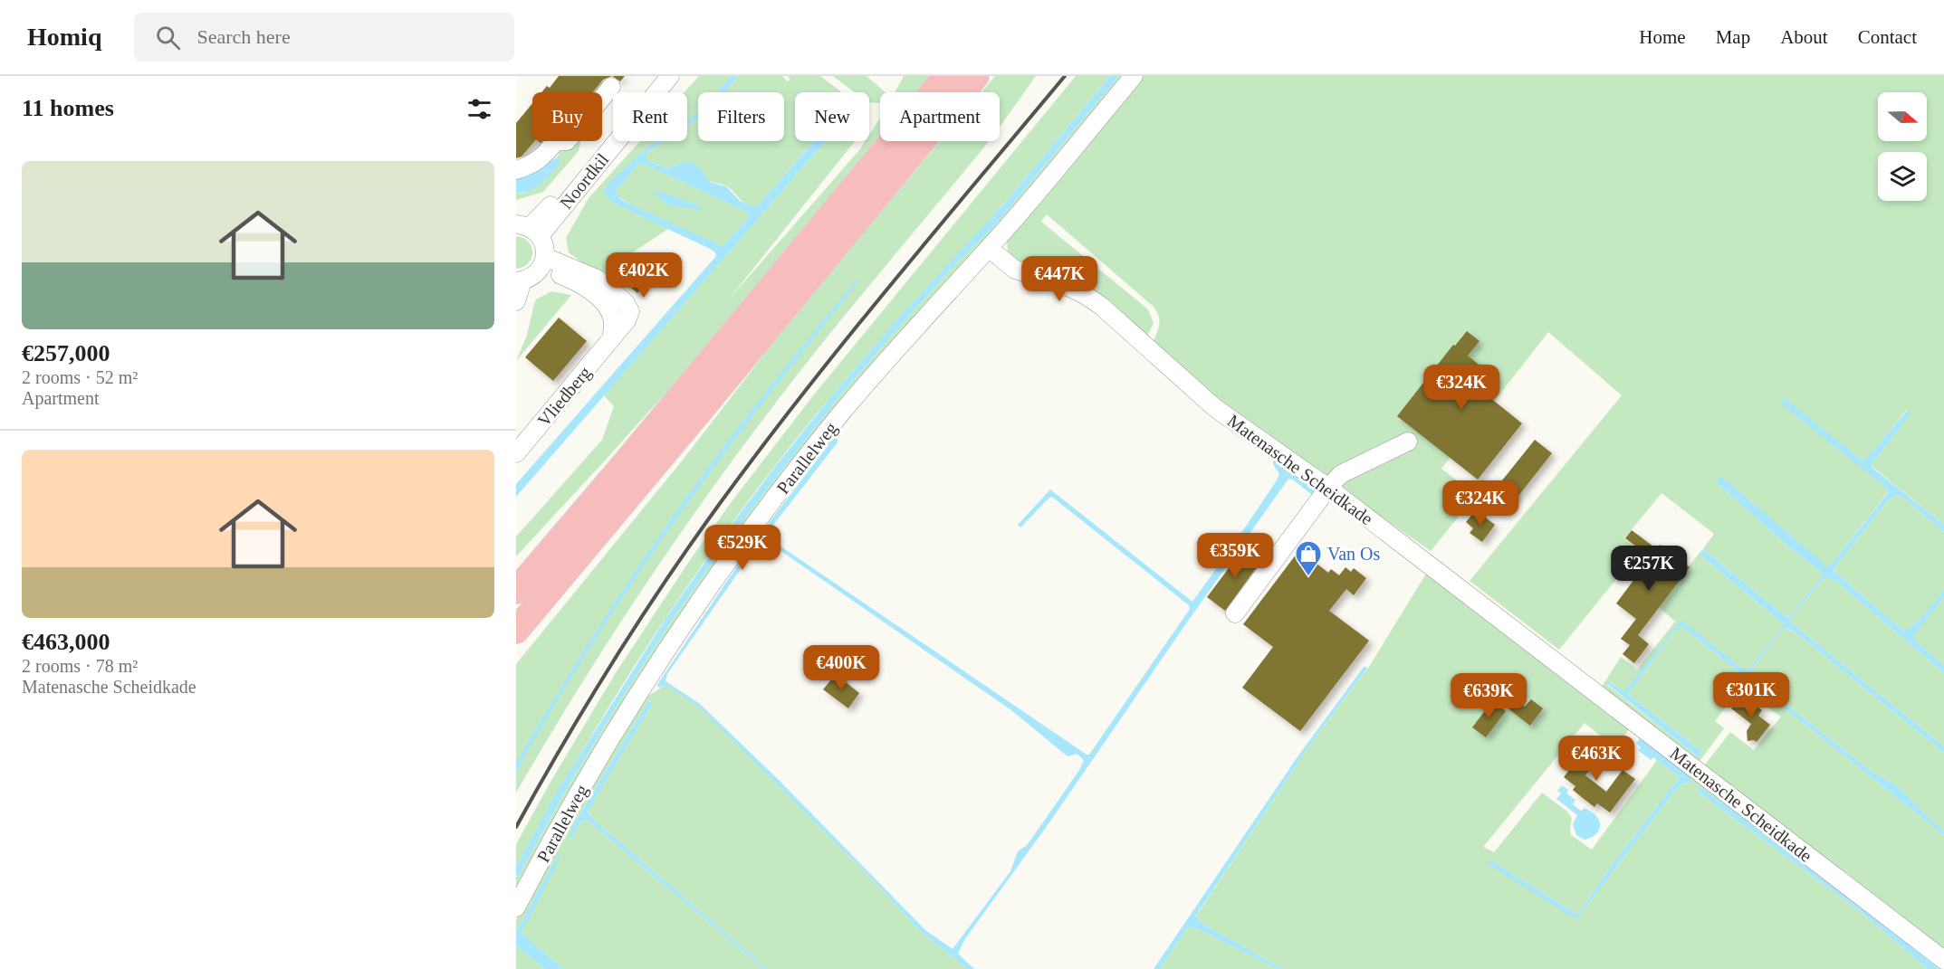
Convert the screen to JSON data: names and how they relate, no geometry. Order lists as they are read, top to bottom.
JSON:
{
  "streets": {
    "street": [
      "Noordkil",
      "Vliedberg",
      "Parallelweg",
      "Matenasche Scheidkade"
    ]
  },
  "crossings": [
    ["Parallelweg", "Matenasche Scheidkade"]
  ],
  "places": {
    "shop": ["Van Os"]
  },
  "north": "right",
  "page": {
    "header": "Homiq",
    "search": "Search here",
    "nav": [
      "Home",
      "Map",
      "About",
      "Contact"
    ],
    "heading": "11 homes",
    "chip": [
      "Buy",
      "Rent",
      "Filters",
      "New",
      "Apartment"
    ],
    "list": [
      {
        "name": "€257,000",
        "note": "2 rooms · 52 m² · Apartment"
      },
      {
        "name": "€463,000",
        "note": "2 rooms · 78 m² · Matenasche Scheidkade"
      }
    ],
    "price": [
      "€402K",
      "€447K",
      "€324K",
      "€324K",
      "€529K",
      "€359K",
      "€257K",
      "€400K",
      "€301K",
      "€639K",
      "€463K"
    ]
  }
}
